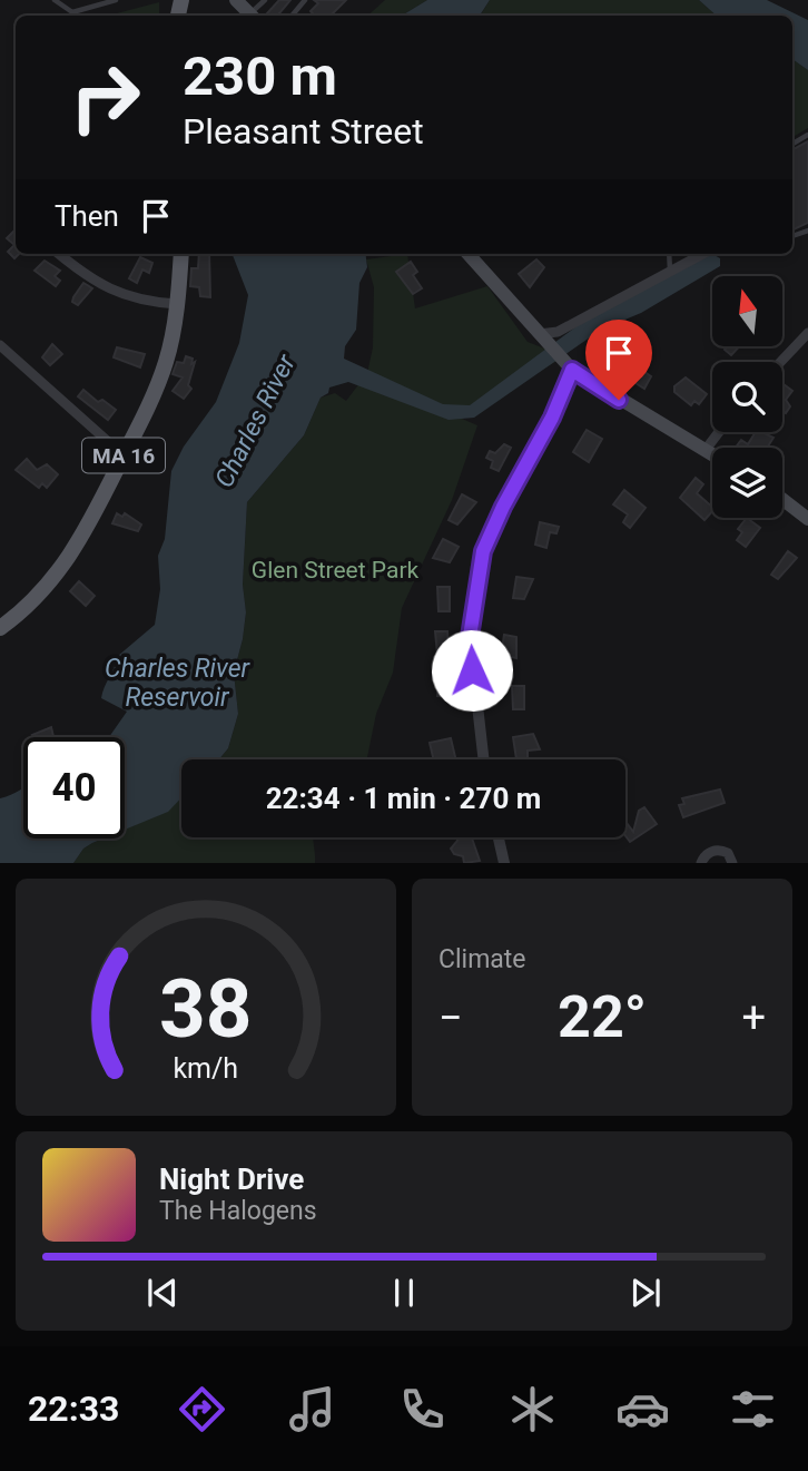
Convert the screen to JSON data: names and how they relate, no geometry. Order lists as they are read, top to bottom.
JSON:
{
  "streets": {
    "main road": ["MA 16"]
  },
  "water": ["Charles River", "Charles River Reservoir"],
  "parks": ["Glen Street Park"],
  "north": "top",
  "page": {
    "turn": ["230 m", "Pleasant Street"],
    "then": "Then",
    "limit": "40",
    "trip": "22:34 · 1 min · 270 m",
    "tile": "Climate",
    "heat": ["−", "22°", "+"],
    "song": ["Night Drive", "The Halogens"],
    "tabs": "22:33",
    "gauge": ["38", "km/h"]
  }
}
